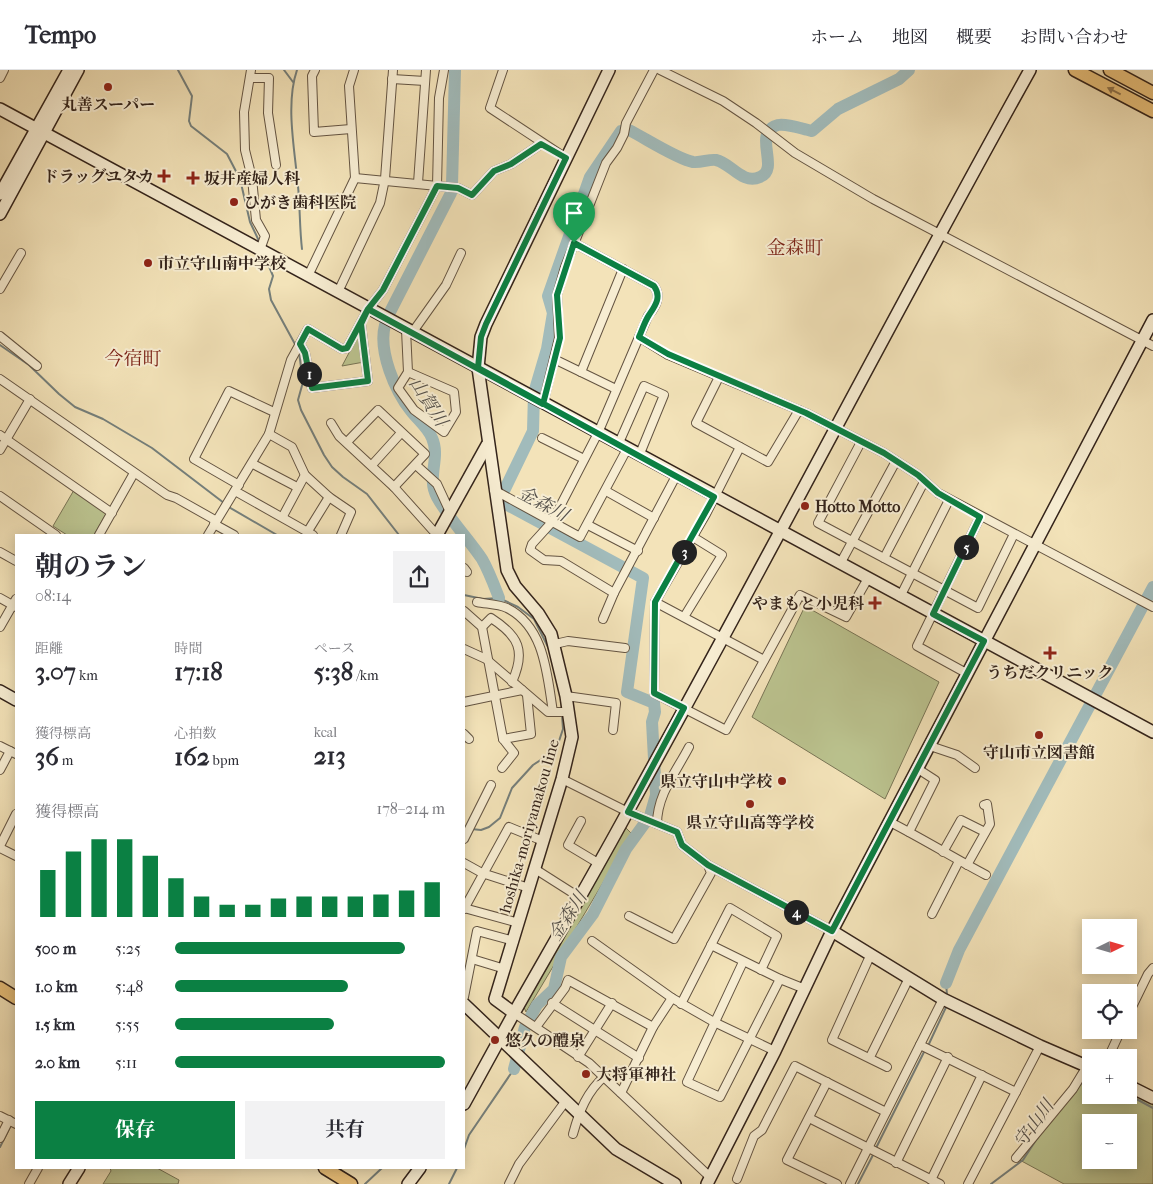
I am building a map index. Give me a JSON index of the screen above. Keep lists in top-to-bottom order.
{
  "streets": {
    "street": ["hoshika-moriyamakou line"]
  },
  "districts": ["金森町", "今宿町"],
  "water": ["山賀川", "金森川", "守山川"],
  "places": {
    "other": [
      "丸善スーパー",
      "ひがき歯科医院",
      "市立守山南中学校",
      "Hotto Motto",
      "守山市立図書館",
      "県立守山中学校",
      "県立守山高等学校",
      "悠久の醴泉",
      "大将軍神社"
    ],
    "health": [
      "ドラッグユタカ",
      "坂井産婦人科",
      "やまもと小児科",
      "うちだクリニック"
    ]
  },
  "north": "right",
  "page": {
    "header": "Tempo",
    "nav": [
      "ホーム",
      "地図",
      "概要",
      "お問い合わせ"
    ],
    "pins": [
      "1",
      "5",
      "3",
      "4"
    ],
    "heading": ["朝のラン", "08:14"],
    "stats": [
      ["距離", "3.07 km"],
      ["時間", "17:18"],
      ["ペース", "5:38 /km"],
      ["獲得標高", "36 m"],
      ["心拍数", "162 bpm"],
      ["kcal", "213"]
    ],
    "chart": ["獲得標高", "178–214 m"],
    "map_buttons": ["+", "−"],
    "list": [
      {
        "name": "500 m",
        "note": "5:25"
      },
      {
        "name": "1.0 km",
        "note": "5:48"
      },
      {
        "name": "1.5 km",
        "note": "5:55"
      },
      {
        "name": "2.0 km",
        "note": "5:11"
      }
    ],
    "buttons": ["保存", "共有"]
  }
}
